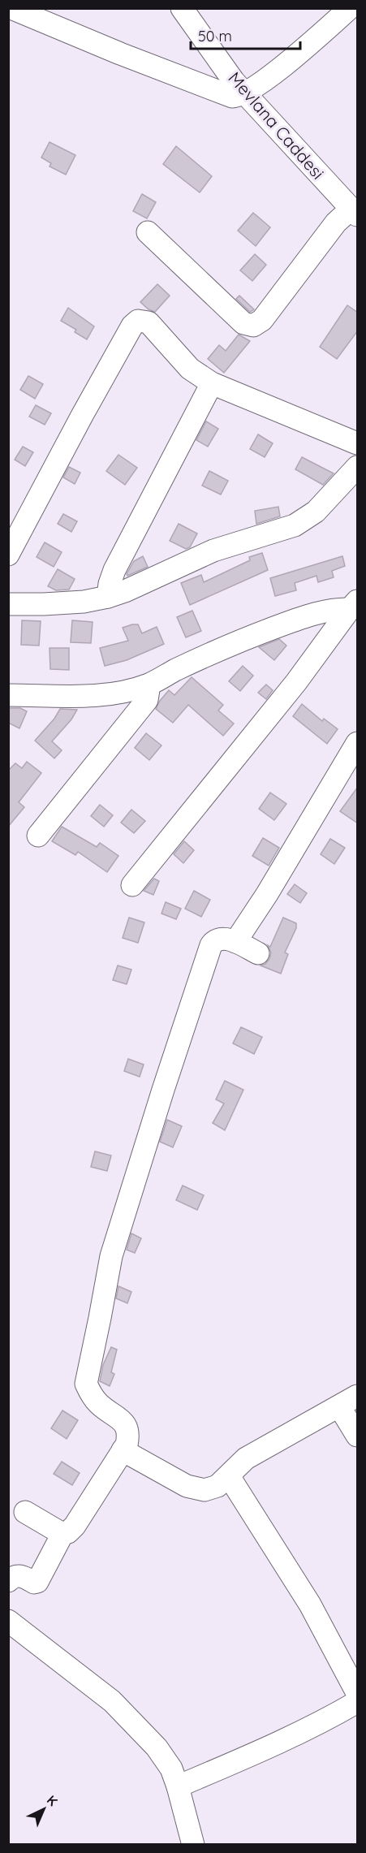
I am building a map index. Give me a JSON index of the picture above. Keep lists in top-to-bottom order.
{
  "streets": {
    "street": ["Mevlana Caddesi"]
  },
  "scale_bar": "50 m",
  "north": "top right"
}
